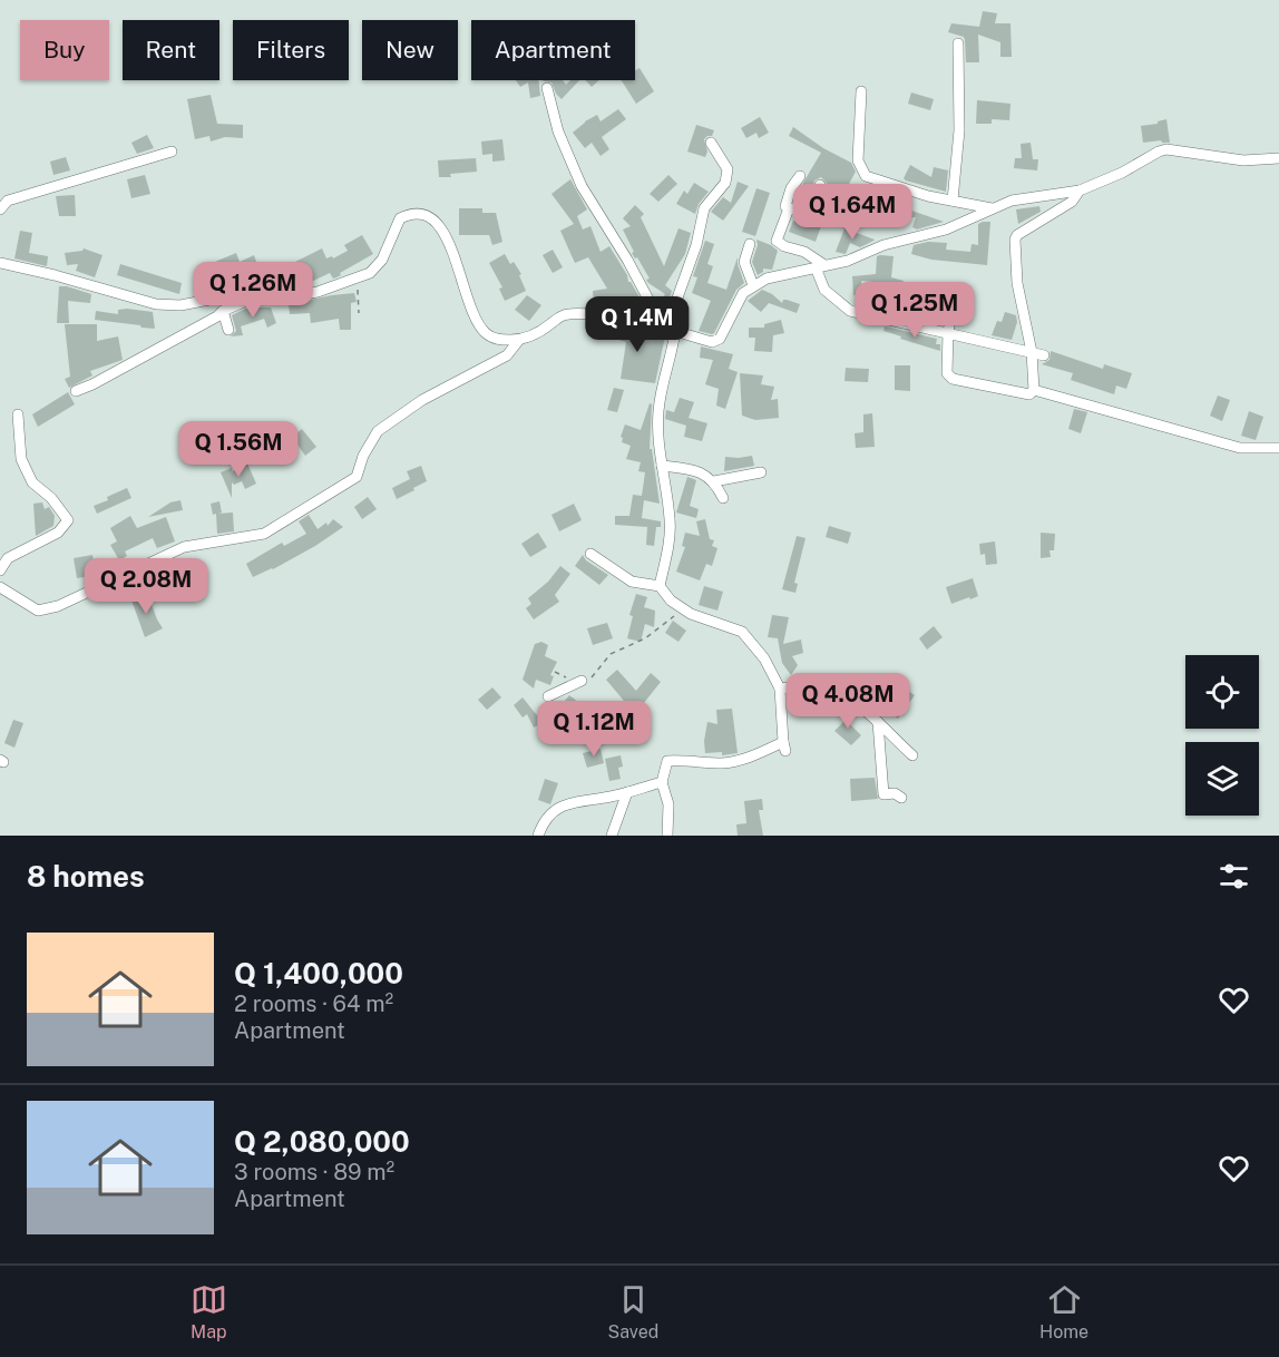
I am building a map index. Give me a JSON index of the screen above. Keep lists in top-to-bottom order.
{
  "page": {
    "chip": [
      "Buy",
      "Rent",
      "Filters",
      "New",
      "Apartment"
    ],
    "price": [
      "Q 1.64M",
      "Q 1.26M",
      "Q 1.25M",
      "Q 1.4M",
      "Q 1.56M",
      "Q 2.08M",
      "Q 4.08M",
      "Q 1.12M"
    ],
    "heading": "8 homes",
    "list": [
      {
        "name": "Q 1,400,000",
        "note": "2 rooms · 64 m² · Apartment"
      },
      {
        "name": "Q 2,080,000",
        "note": "3 rooms · 89 m² · Apartment"
      }
    ],
    "tabs": ["Map", "Saved", "Home"]
  }
}
